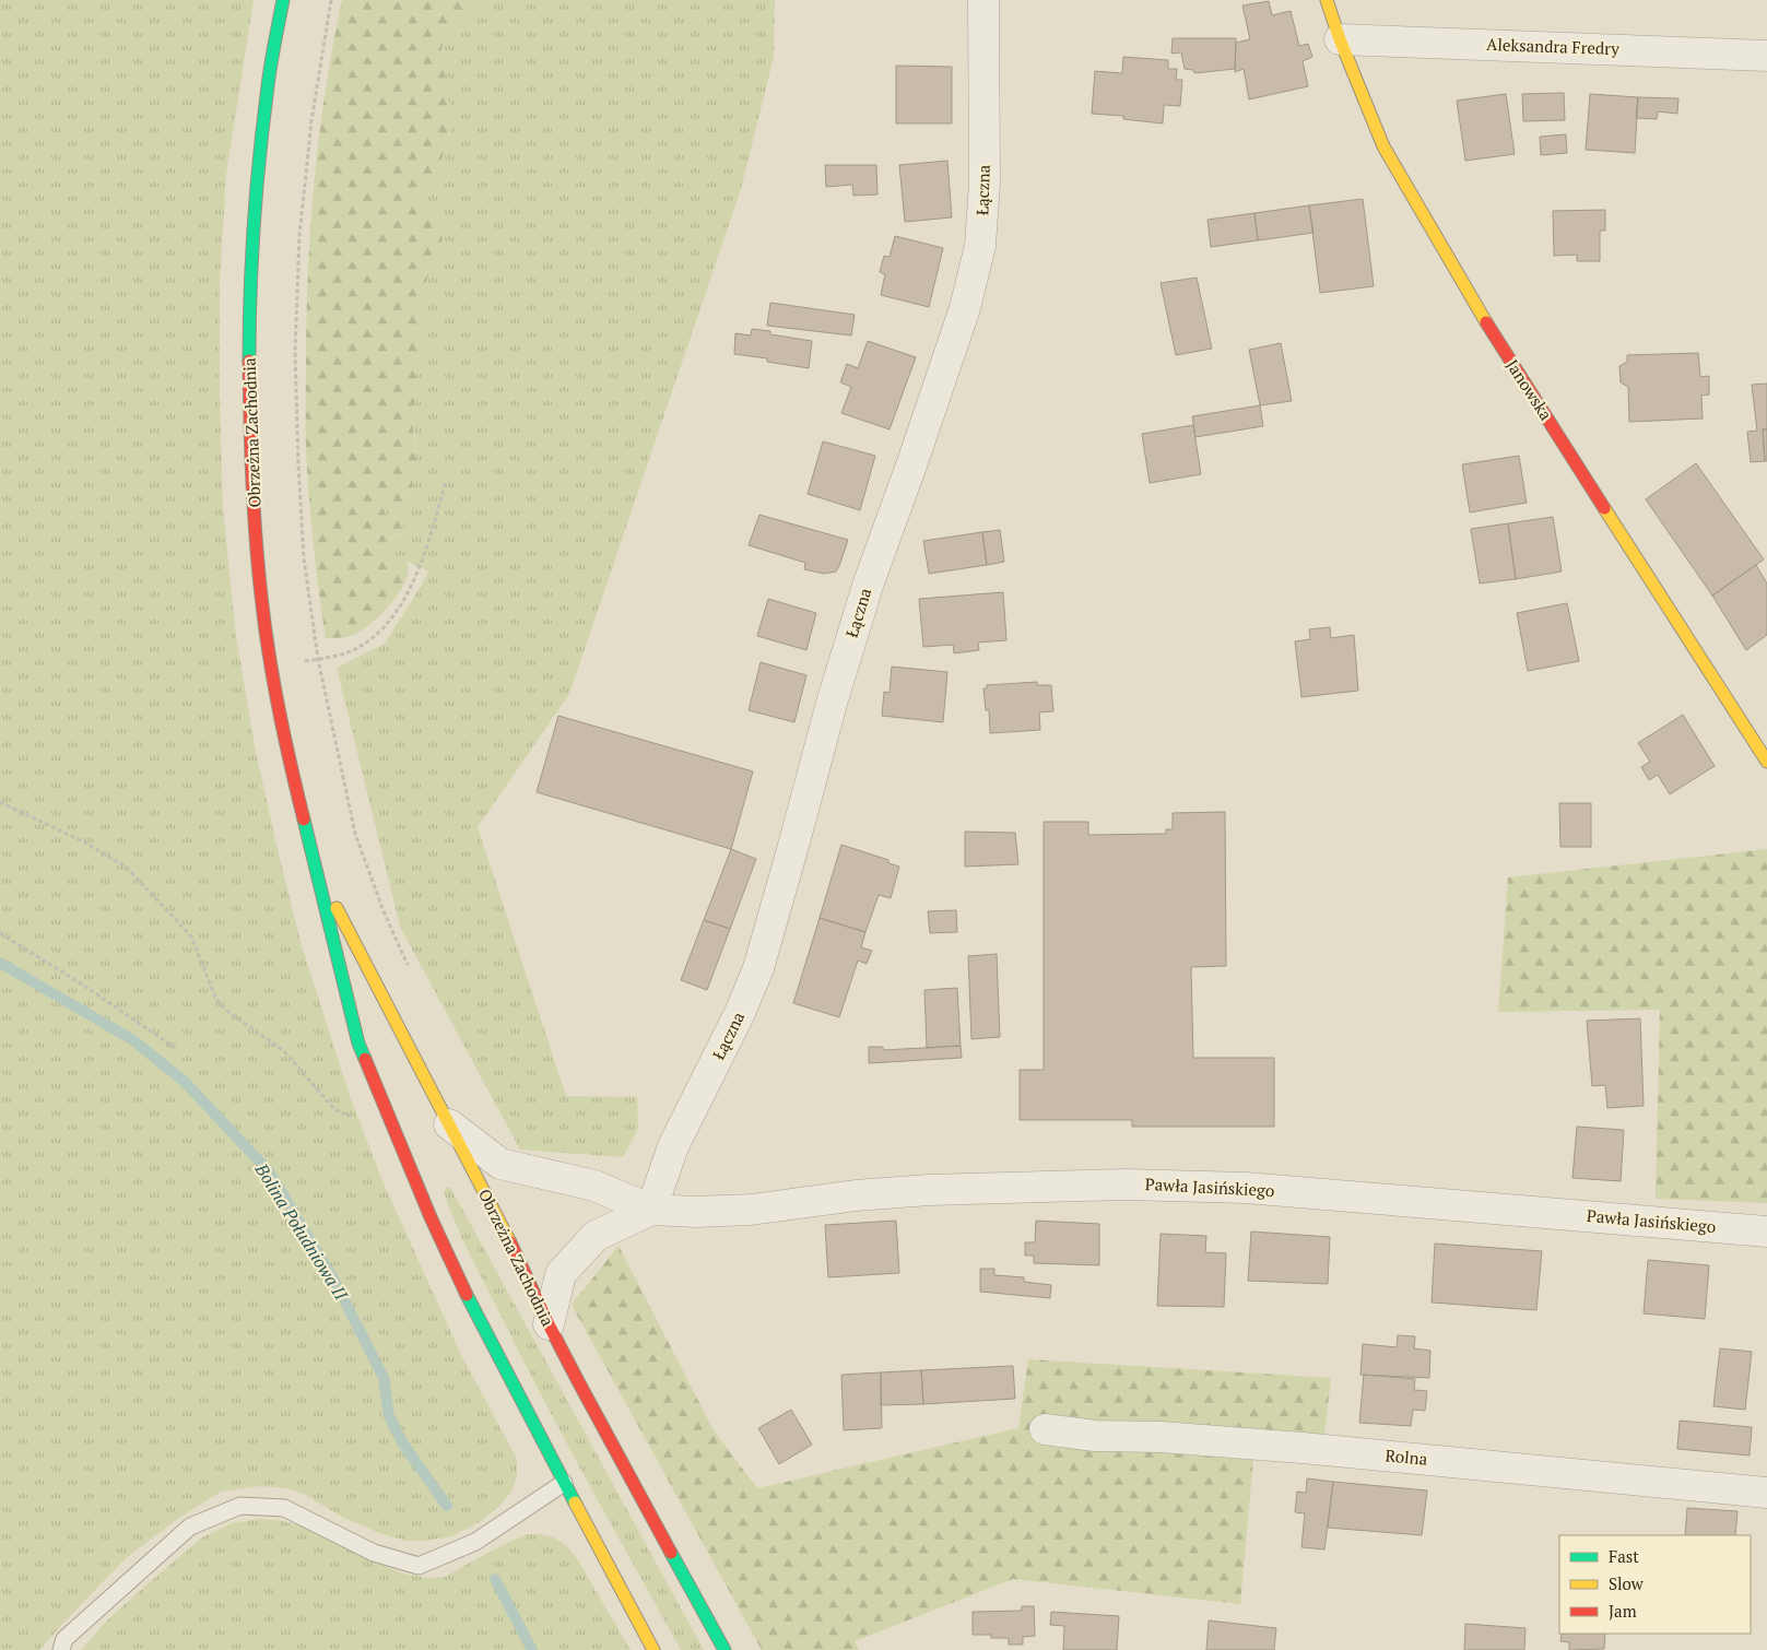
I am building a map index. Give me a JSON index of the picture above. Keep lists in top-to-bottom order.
{
  "streets": {
    "street": [
      "Aleksandra Fredry",
      "Łączna",
      "Janowska",
      "Obrzeżna Zachodnia",
      "Pawła Jasińskiego",
      "Rolna"
    ]
  },
  "crossings": [
    ["Aleksandra Fredry", "Janowska"],
    ["Łączna", "Pawła Jasińskiego"],
    ["Obrzeżna Zachodnia", "Pawła Jasińskiego"]
  ],
  "water": ["Bolina Południowa II"],
  "legend": ["Fast", "Slow", "Jam"]
}
